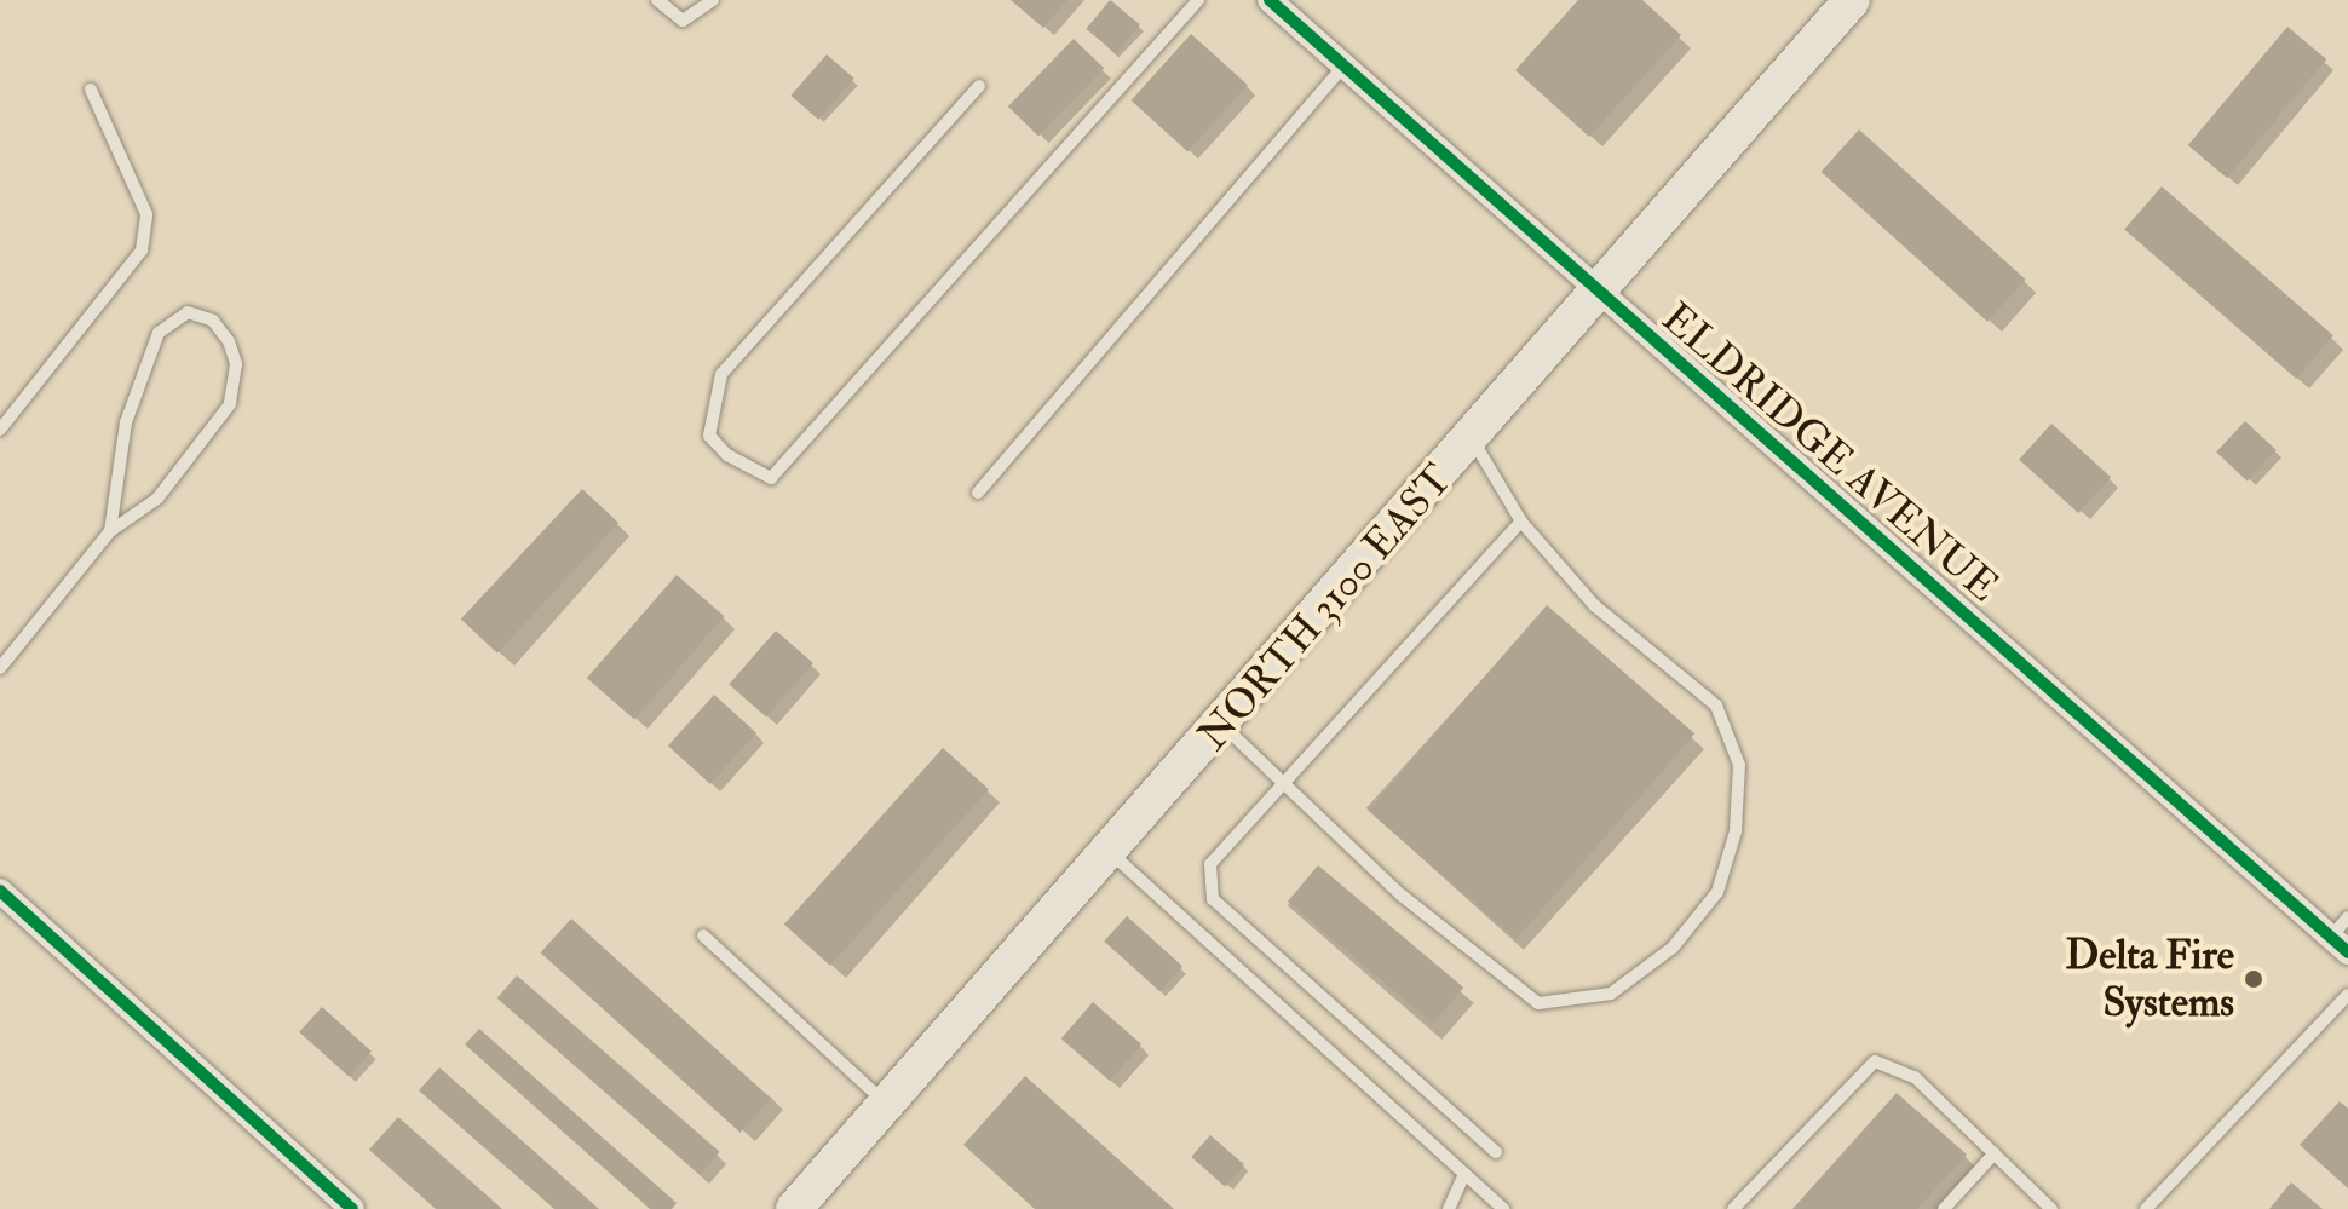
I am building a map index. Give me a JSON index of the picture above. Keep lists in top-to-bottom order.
{
  "streets": {
    "main road": ["NORTH 3100 EAST"],
    "street": ["ELDRIDGE AVENUE"]
  },
  "crossings": [
    ["ELDRIDGE AVENUE", "NORTH 3100 EAST"]
  ],
  "places": ["Delta Fire Systems"]
}
